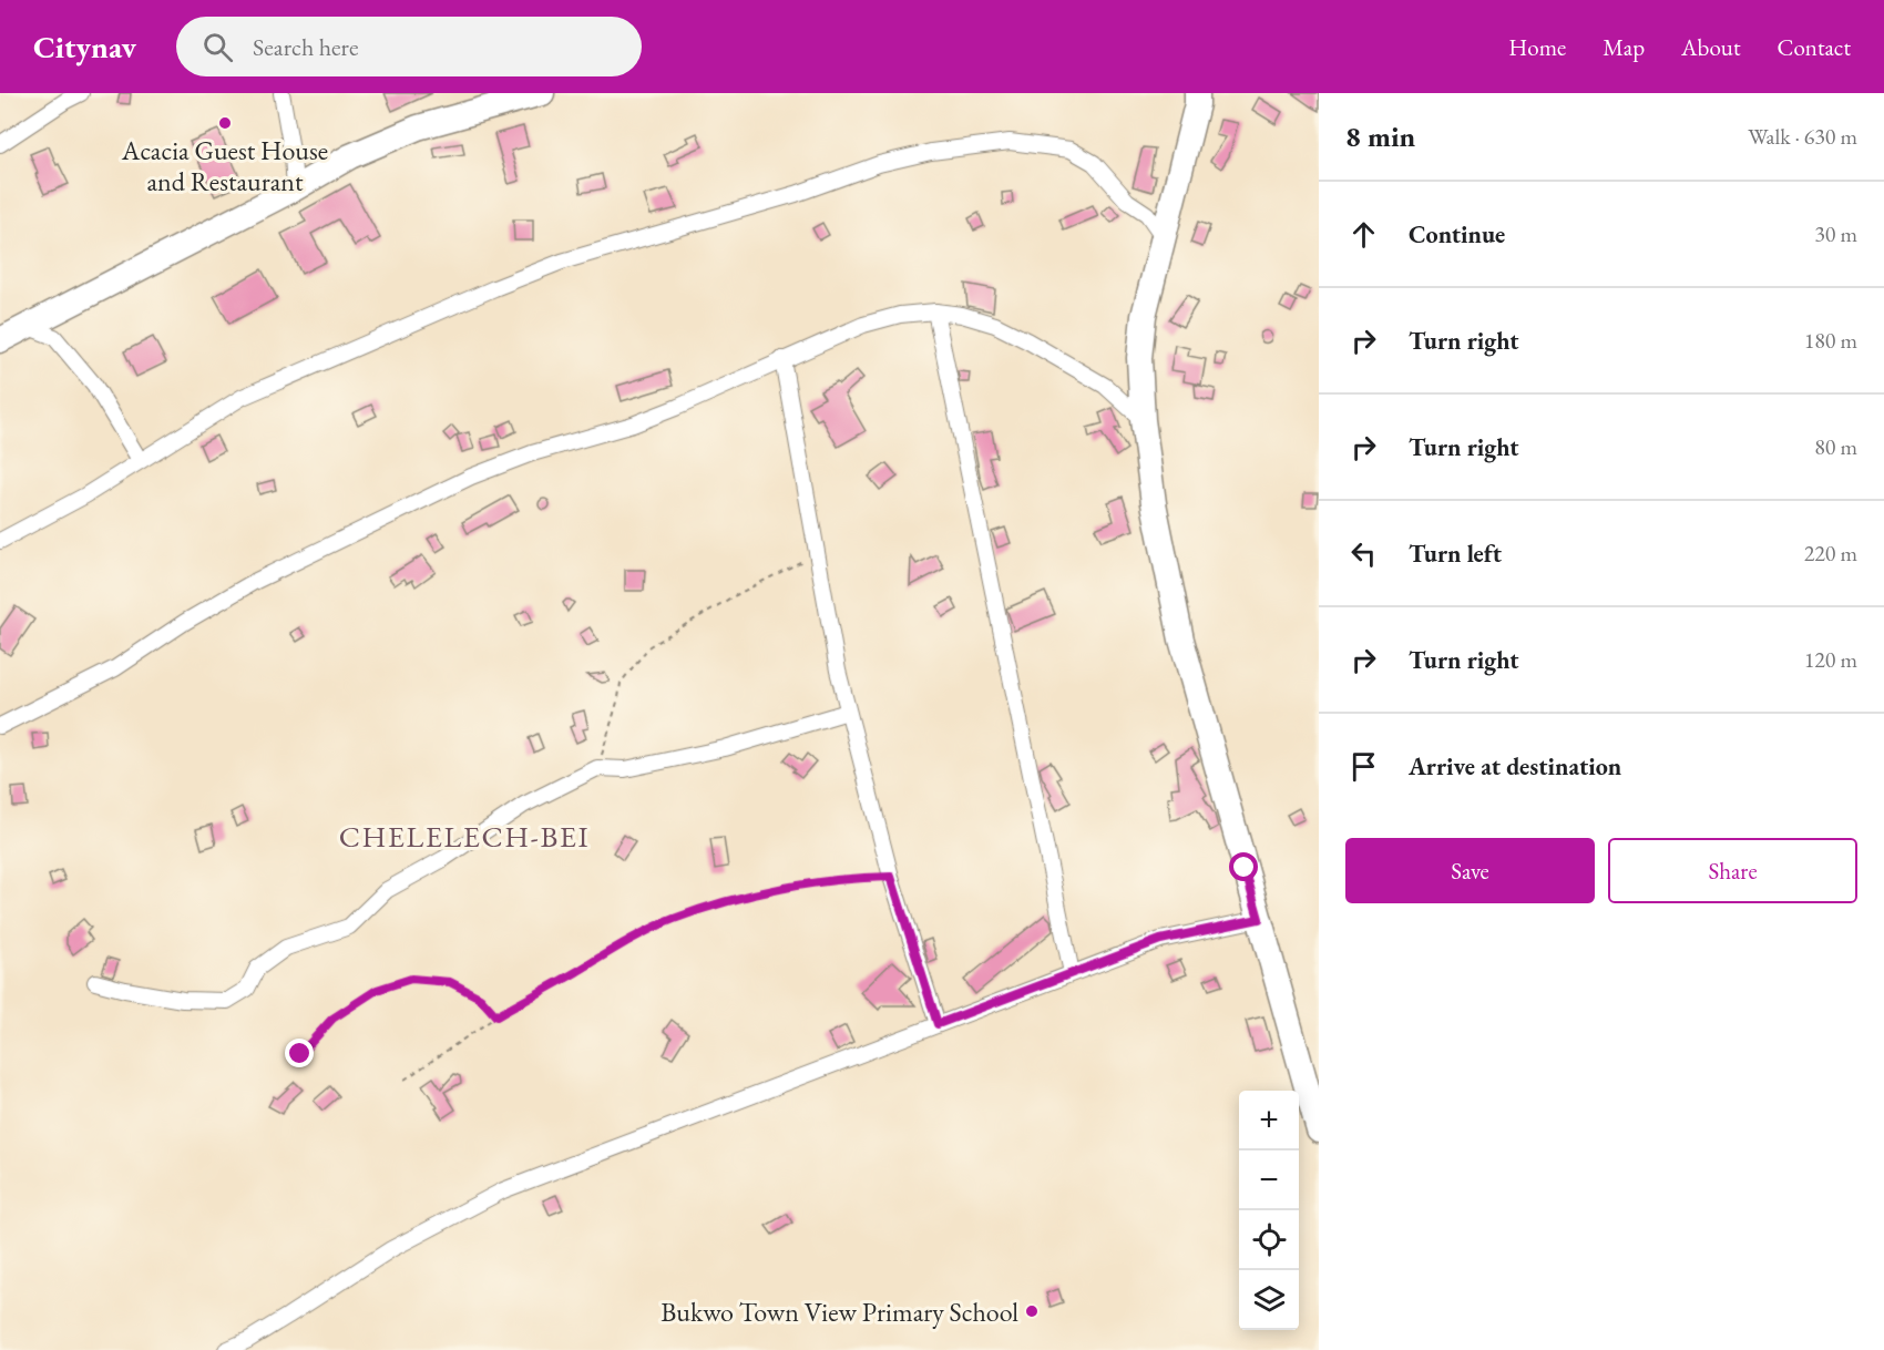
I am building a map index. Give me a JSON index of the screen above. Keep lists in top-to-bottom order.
{
  "districts": ["CHELELECH-BEI"],
  "places": ["Acacia Guest House and Restaurant", "Bukwo Town View Primary School"],
  "page": {
    "header": "Citynav",
    "search": "Search here",
    "nav": [
      "Home",
      "Map",
      "About",
      "Contact"
    ],
    "heading": ["8 min", "Walk · 630 m"],
    "list": [
      ["Continue", "30 m"],
      ["Turn right", "180 m"],
      ["Turn right", "80 m"],
      ["Turn left", "220 m"],
      ["Turn right", "120 m"],
      "Arrive at destination"
    ],
    "buttons": ["Save", "Share"],
    "map_buttons": ["+", "−"]
  }
}
